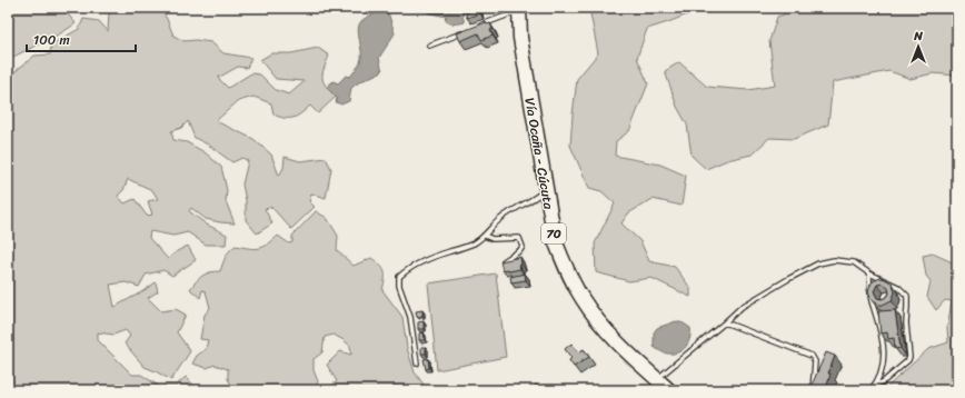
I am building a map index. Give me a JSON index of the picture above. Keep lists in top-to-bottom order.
{
  "streets": {
    "main road": ["Vía Ocaña - Cúcuta", "70"]
  },
  "scale_bar": "100 m",
  "north": "top"
}
